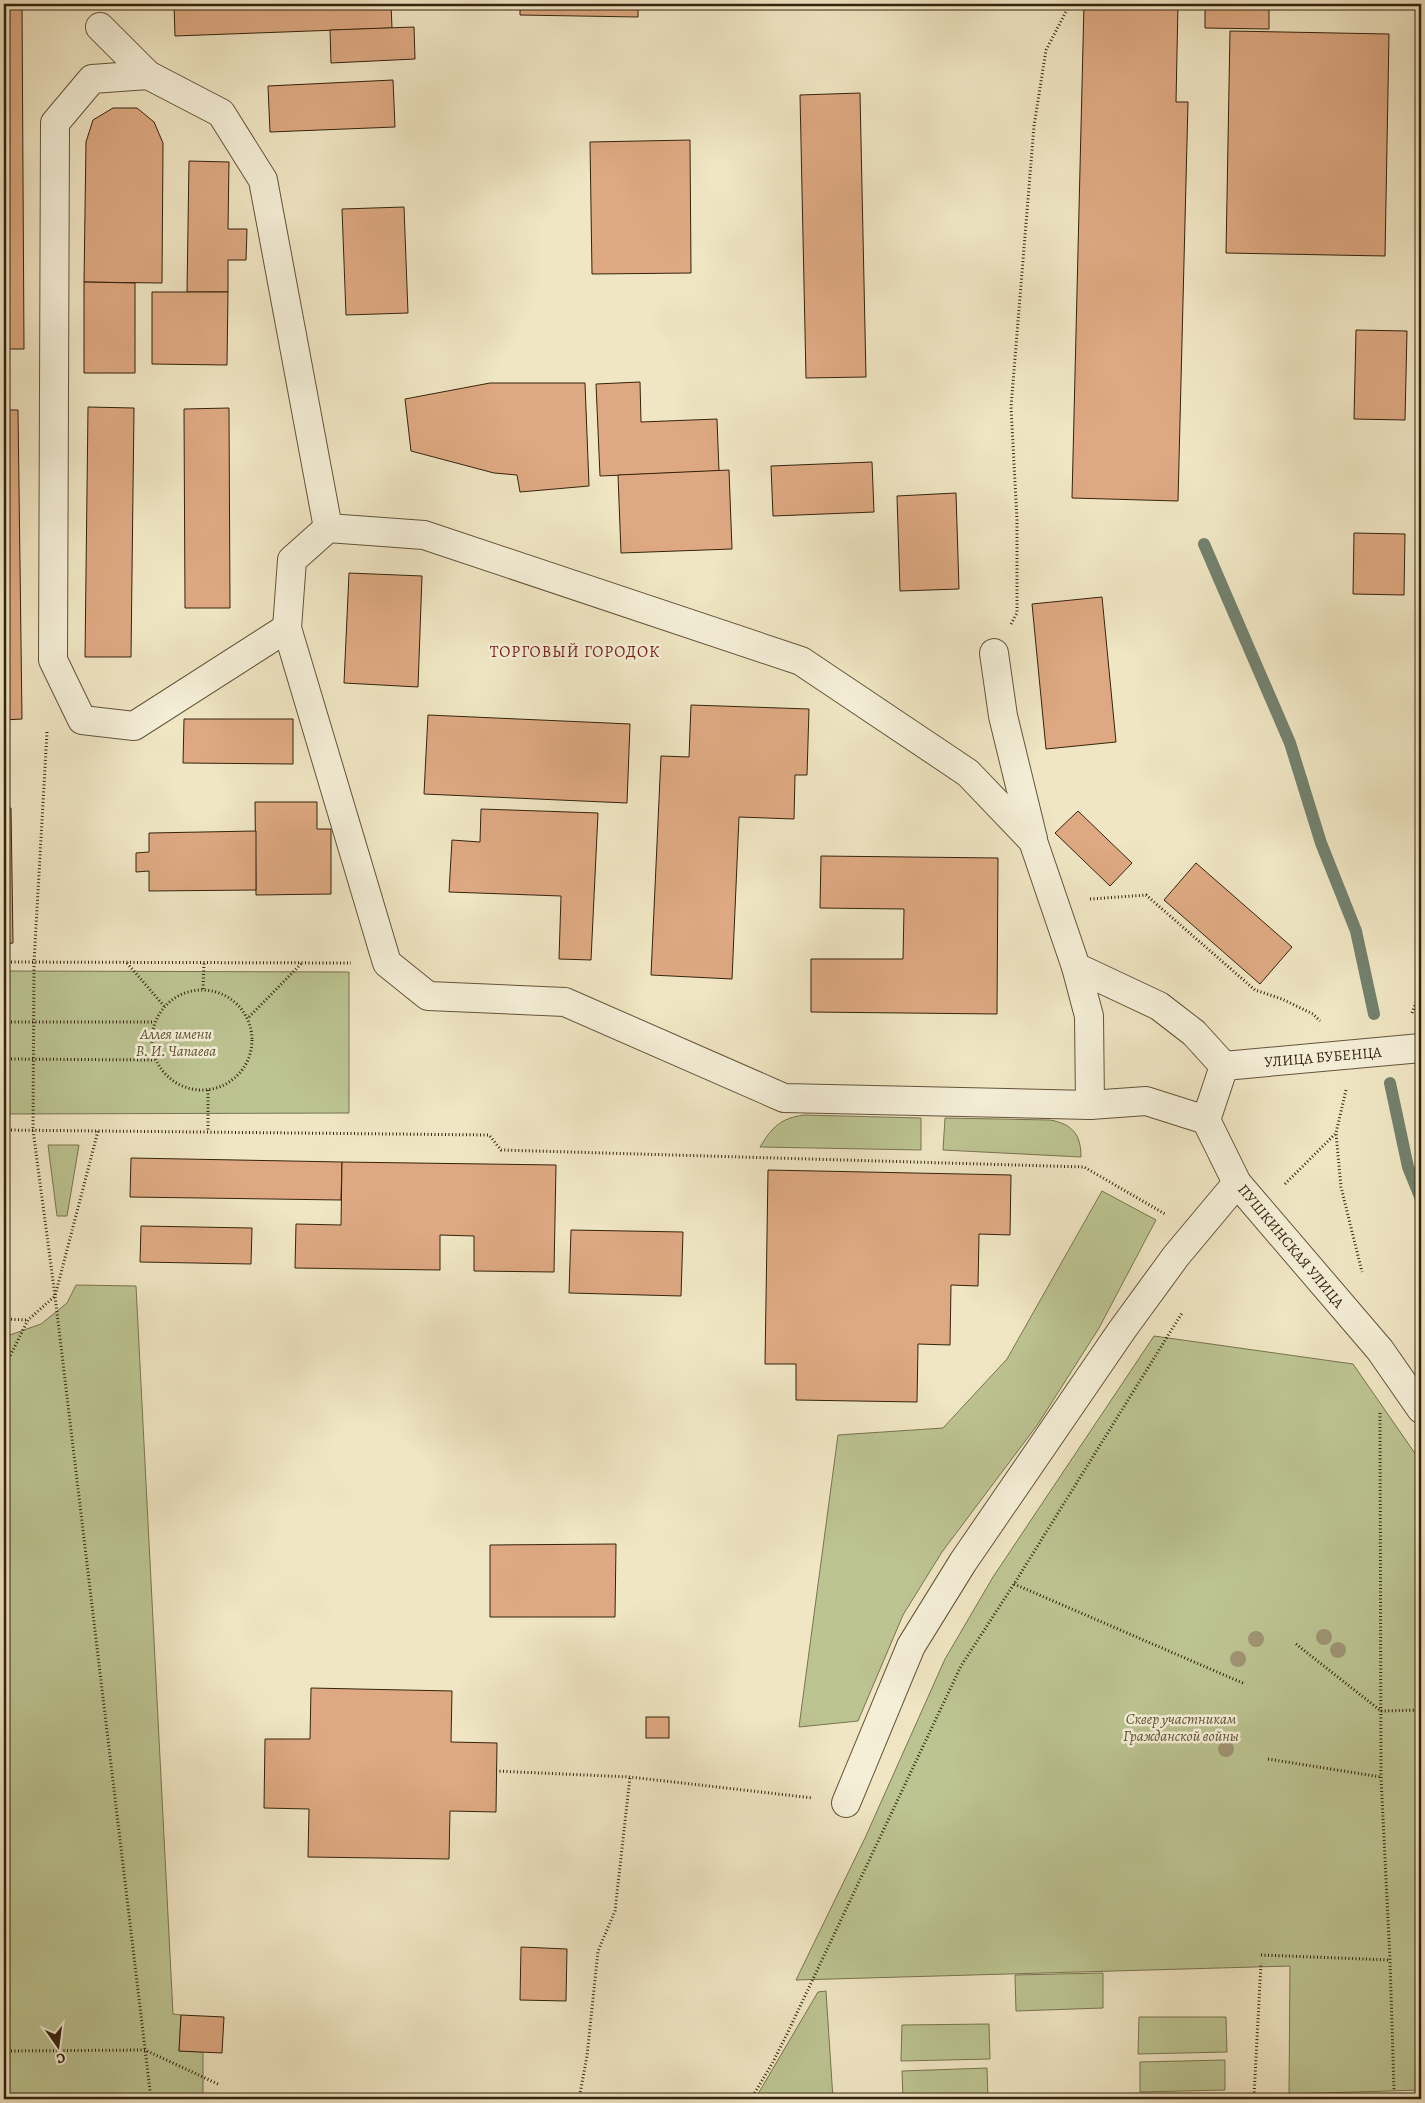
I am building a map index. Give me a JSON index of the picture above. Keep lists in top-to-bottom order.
{
  "streets": {
    "street": ["УЛИЦА БУБЕНЦА", "ПУШКИНСКАЯ УЛИЦА"]
  },
  "districts": ["ТОРГОВЫЙ ГОРОДОК"],
  "parks": ["Аллея имени В. И. Чапаева", "Сквер участникам Гражданской войны"],
  "north": "bottom"
}
